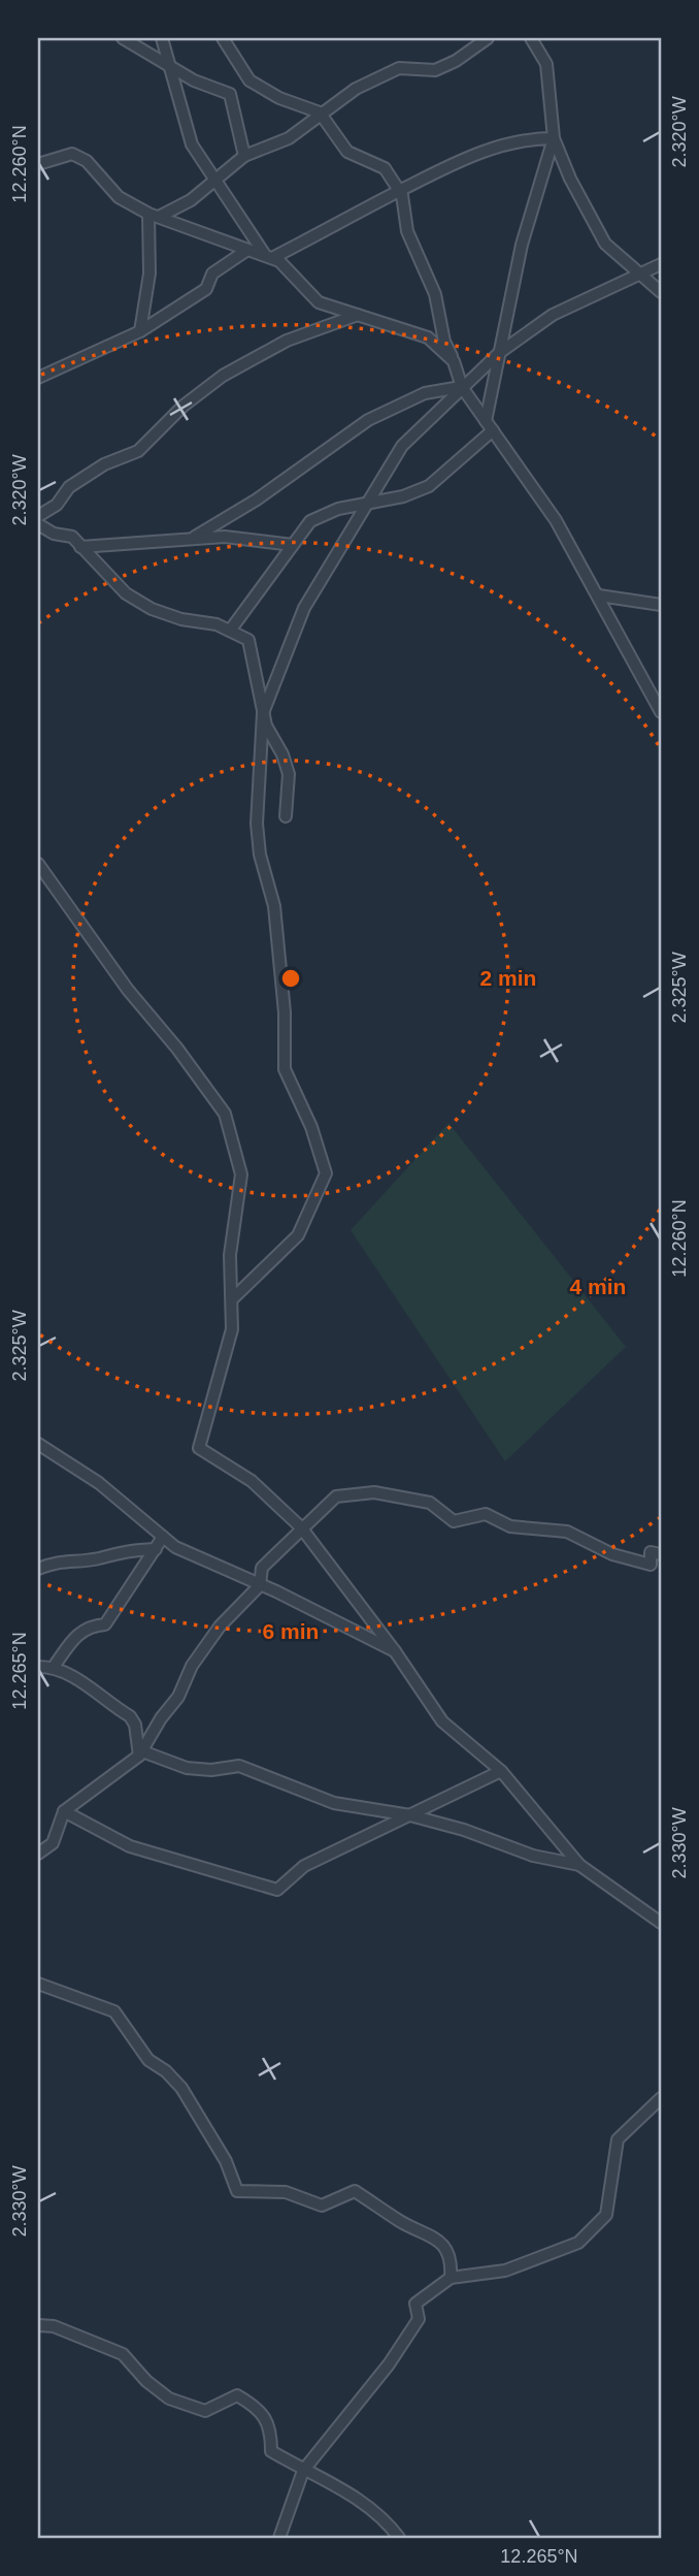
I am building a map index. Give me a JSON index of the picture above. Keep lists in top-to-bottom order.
{
  "coordinates": [
    "2.320°W",
    "12.260°N",
    "2.325°W",
    "12.265°N",
    "2.330°W"
  ],
  "rings": ["2 min", "4 min", "6 min"]
}
